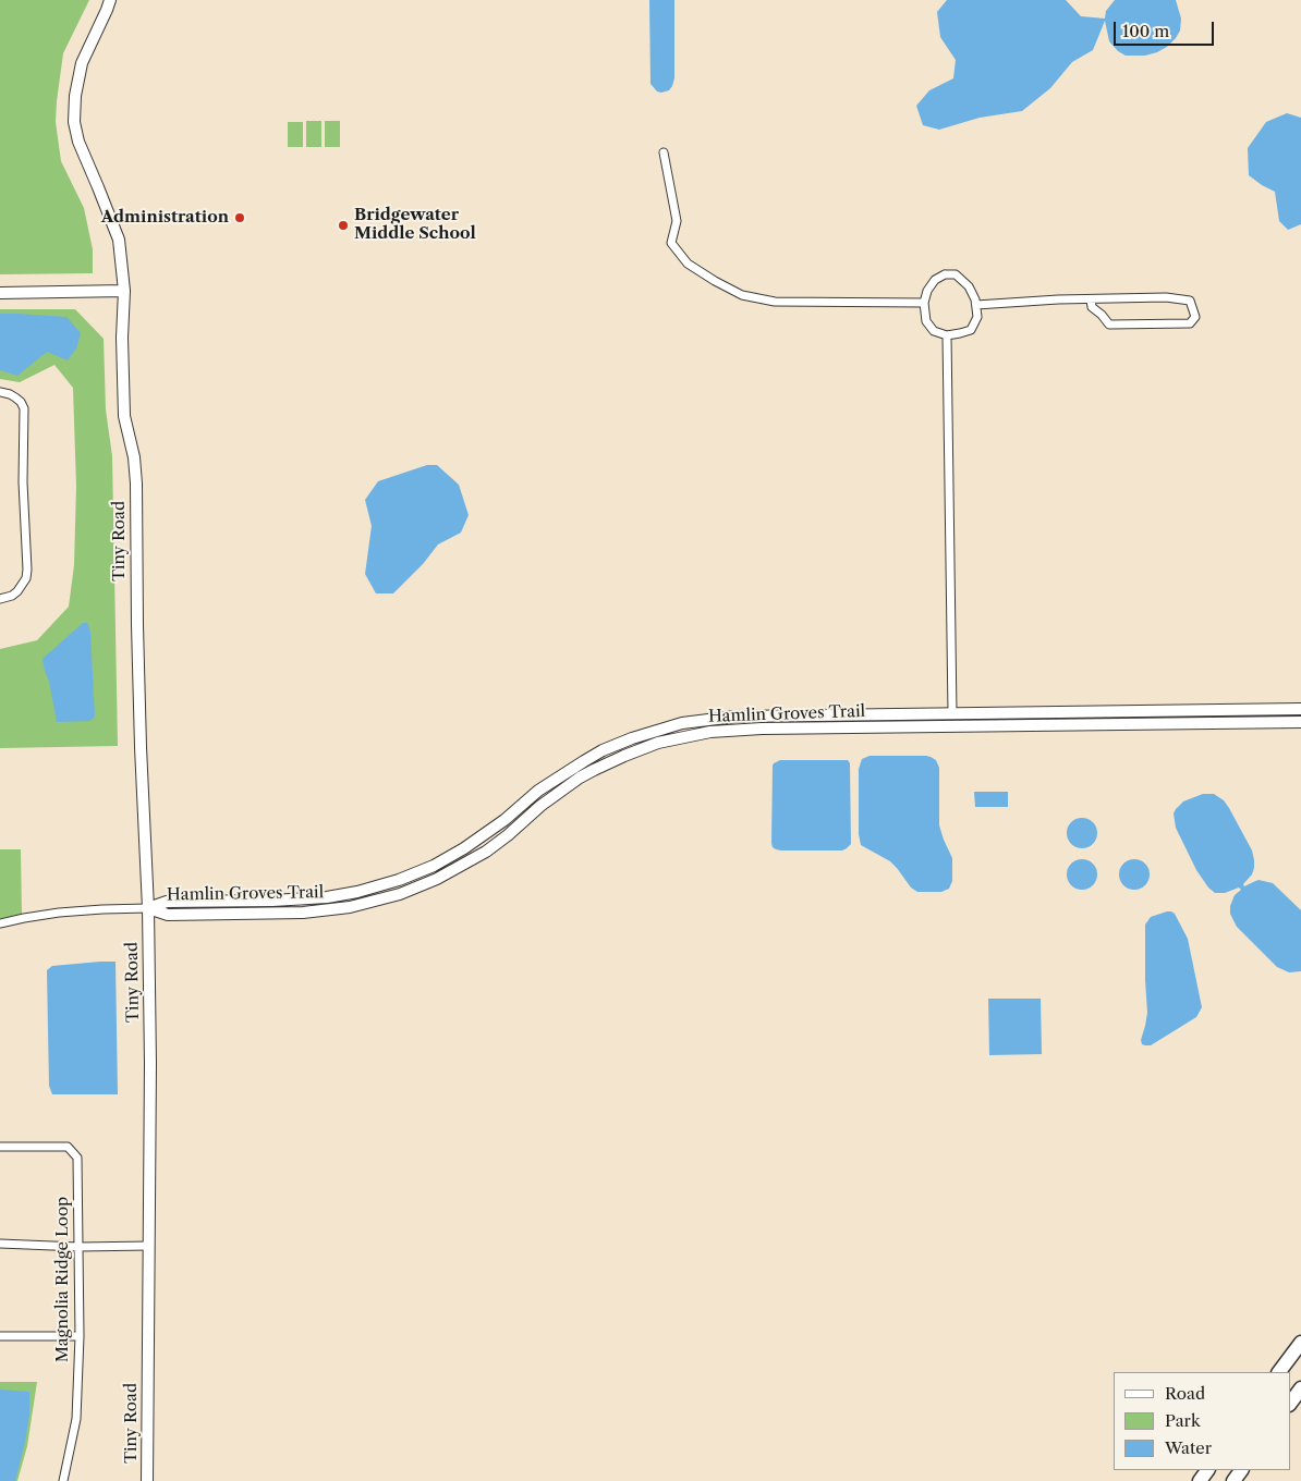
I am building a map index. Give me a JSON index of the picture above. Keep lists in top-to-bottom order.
{
  "streets": {
    "street": ["Tiny Road", "Hamlin Groves Trail", "Magnolia Ridge Loop"]
  },
  "crossings": [
    ["Tiny Road", "Hamlin Groves Trail"]
  ],
  "places": ["Administration", "Bridgewater Middle School"],
  "legend": ["Road", "Park", "Water"],
  "scale_bar": "100 m"
}
